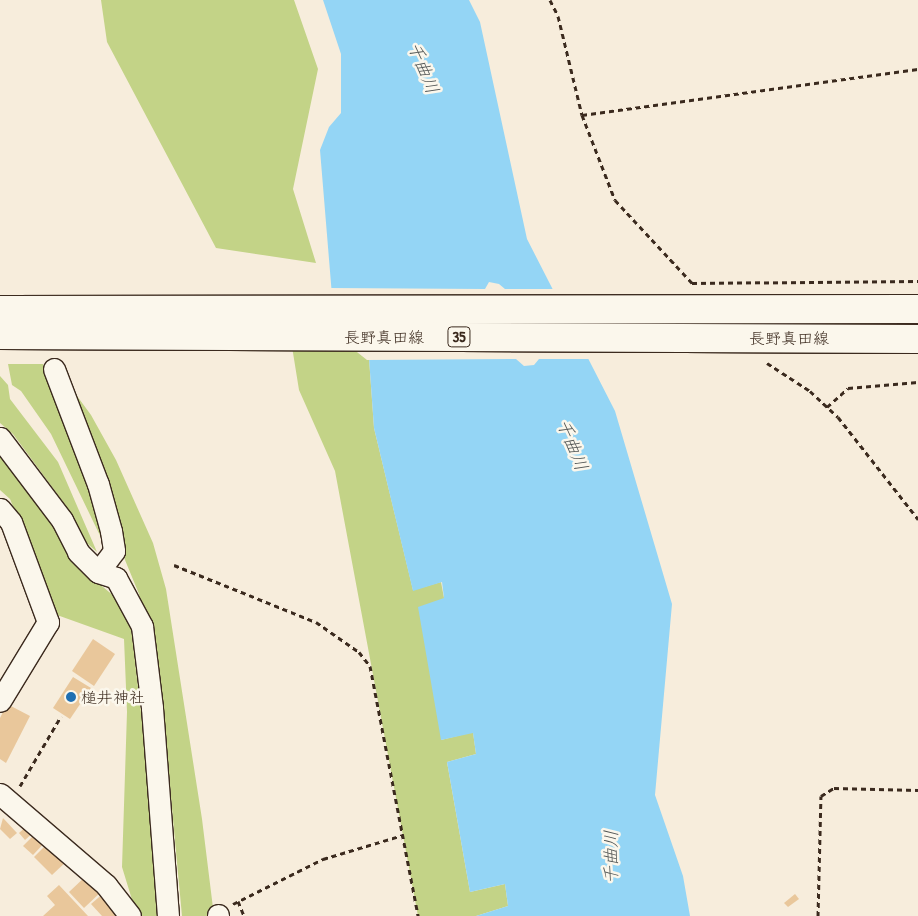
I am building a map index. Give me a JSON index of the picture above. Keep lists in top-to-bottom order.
{
  "streets": {
    "main road": ["長野真田線", "35"]
  },
  "water": ["千曲川"],
  "places": ["槌井神社"]
}
